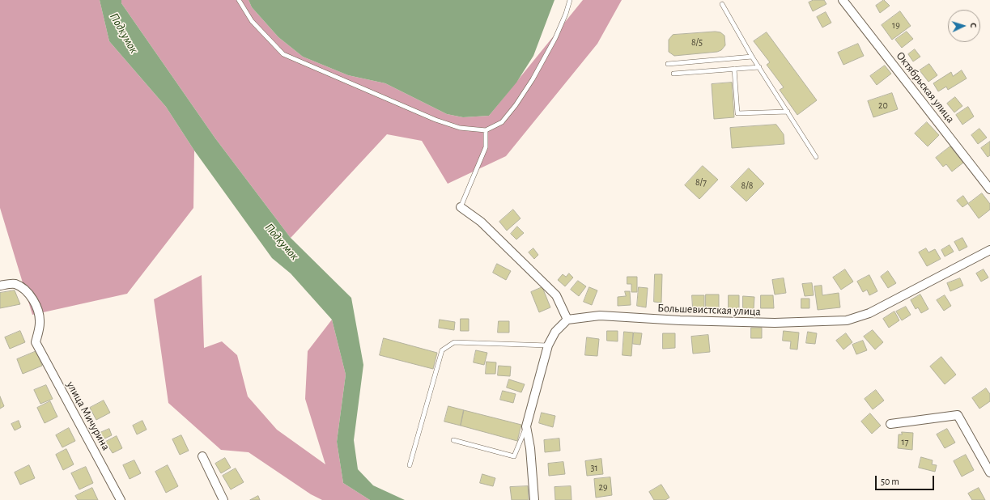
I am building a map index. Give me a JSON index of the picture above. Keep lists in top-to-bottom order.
{
  "streets": {
    "street": ["Октябрьская улица", "Большевистская улица", "улица Мичурина"]
  },
  "water": ["Подкумок"],
  "house_numbers": [
    "19",
    "8/5",
    "20",
    "8/7",
    "8/8",
    "17",
    "31",
    "29"
  ],
  "scale_bar": "50 m",
  "north": "right"
}
